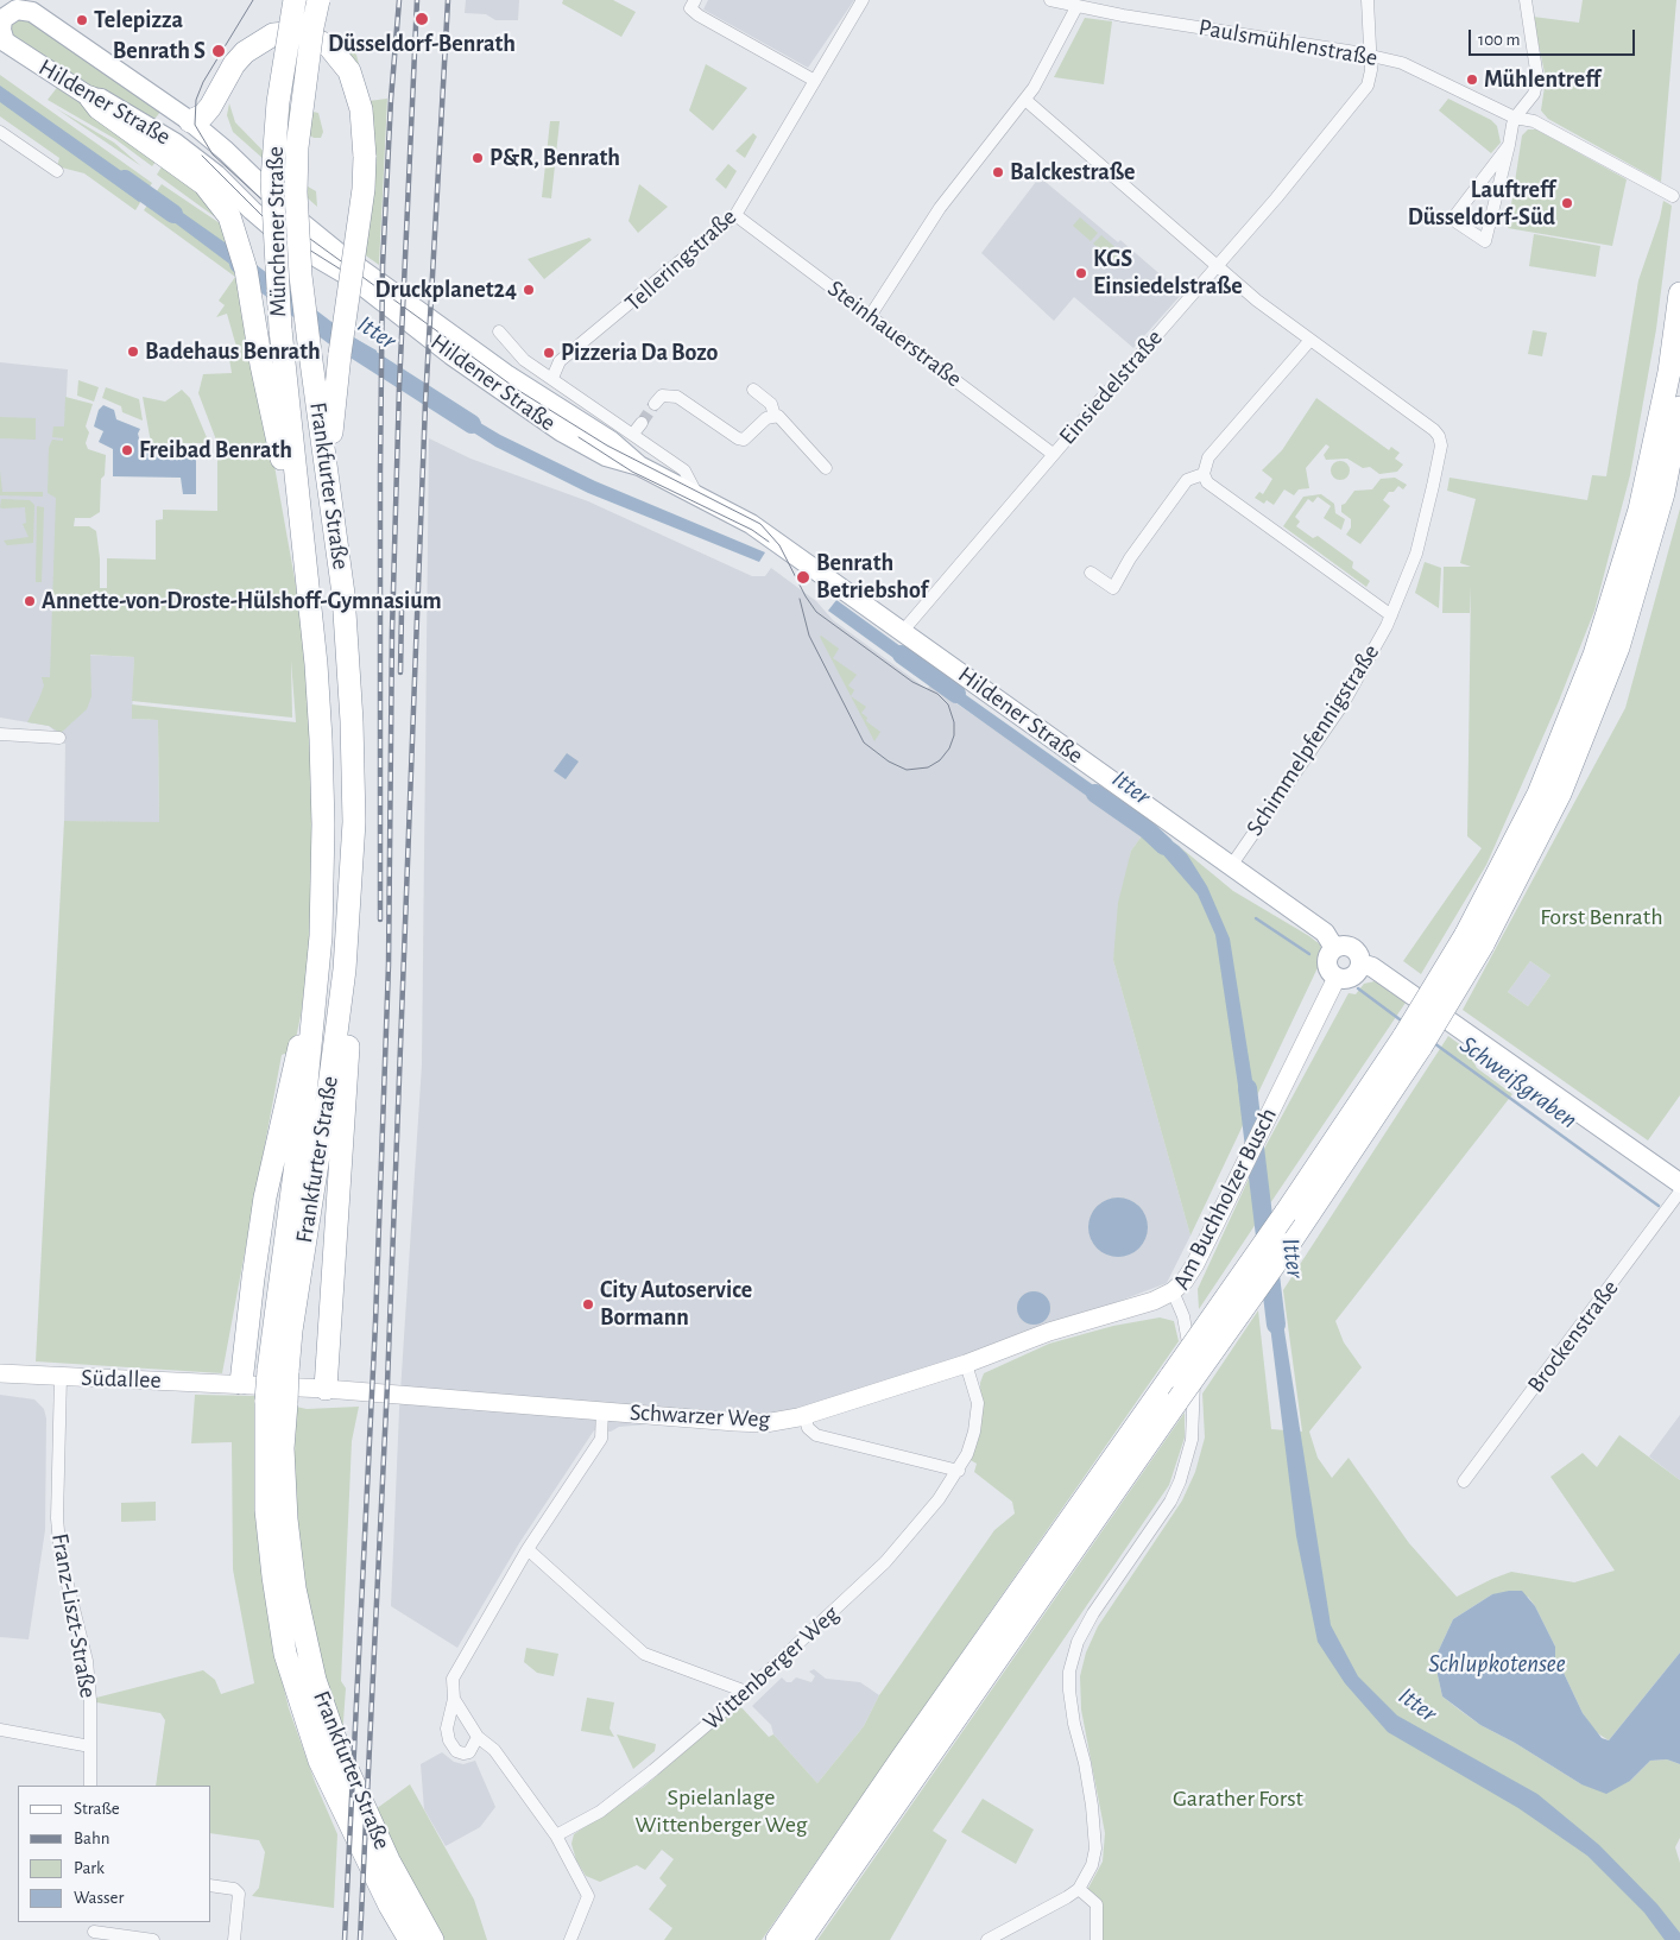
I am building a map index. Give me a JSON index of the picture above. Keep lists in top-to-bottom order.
{
  "streets": {
    "highway": ["Münchener Straße", "Frankfurter Straße"],
    "main road": [
      "Hildener Straße",
      "Am Buchholzer Busch",
      "Südallee",
      "Schwarzer Weg"
    ],
    "street": [
      "Paulsmühlenstraße",
      "Telleringstraße",
      "Steinhauerstraße",
      "Einsiedelstraße",
      "Schimmelpfennigstraße",
      "Brockenstraße",
      "Franz-Liszt-Straße",
      "Wittenberger Weg"
    ]
  },
  "crossings": [
    ["Paulsmühlenstraße", "Einsiedelstraße"],
    ["Hildener Straße", "Telleringstraße"],
    ["Hildener Straße", "Einsiedelstraße"],
    ["Hildener Straße", "Schimmelpfennigstraße"],
    ["Hildener Straße", "Am Buchholzer Busch"],
    ["Münchener Straße", "Frankfurter Straße"],
    ["Telleringstraße", "Steinhauerstraße"],
    ["Steinhauerstraße", "Einsiedelstraße"],
    ["Einsiedelstraße", "Schimmelpfennigstraße"],
    ["Am Buchholzer Busch", "Schwarzer Weg"],
    ["Südallee", "Schwarzer Weg"],
    ["Südallee", "Franz-Liszt-Straße"],
    ["Schwarzer Weg", "Wittenberger Weg"]
  ],
  "water": ["Itter", "Schweißgraben", "Schlupkotensee"],
  "parks": ["Forst Benrath", "Spielanlage Wittenberger Weg", "Garather Forst"],
  "places": [
    "Düsseldorf-Benrath",
    "Telepizza",
    "Benrath S",
    "Mühlentreff",
    "P&R, Benrath",
    "Balckestraße",
    "Lauftreff Düsseldorf-Süd",
    "KGS Einsiedelstraße",
    "Druckplanet24",
    "Badehaus Benrath",
    "Pizzeria Da Bozo",
    "Freibad Benrath",
    "Benrath Betriebshof",
    "Annette-von-Droste-Hülshoff-Gymnasium",
    "City Autoservice Bormann"
  ],
  "legend": [
    "Straße",
    "Bahn",
    "Park",
    "Wasser"
  ],
  "scale_bar": "100 m"
}
